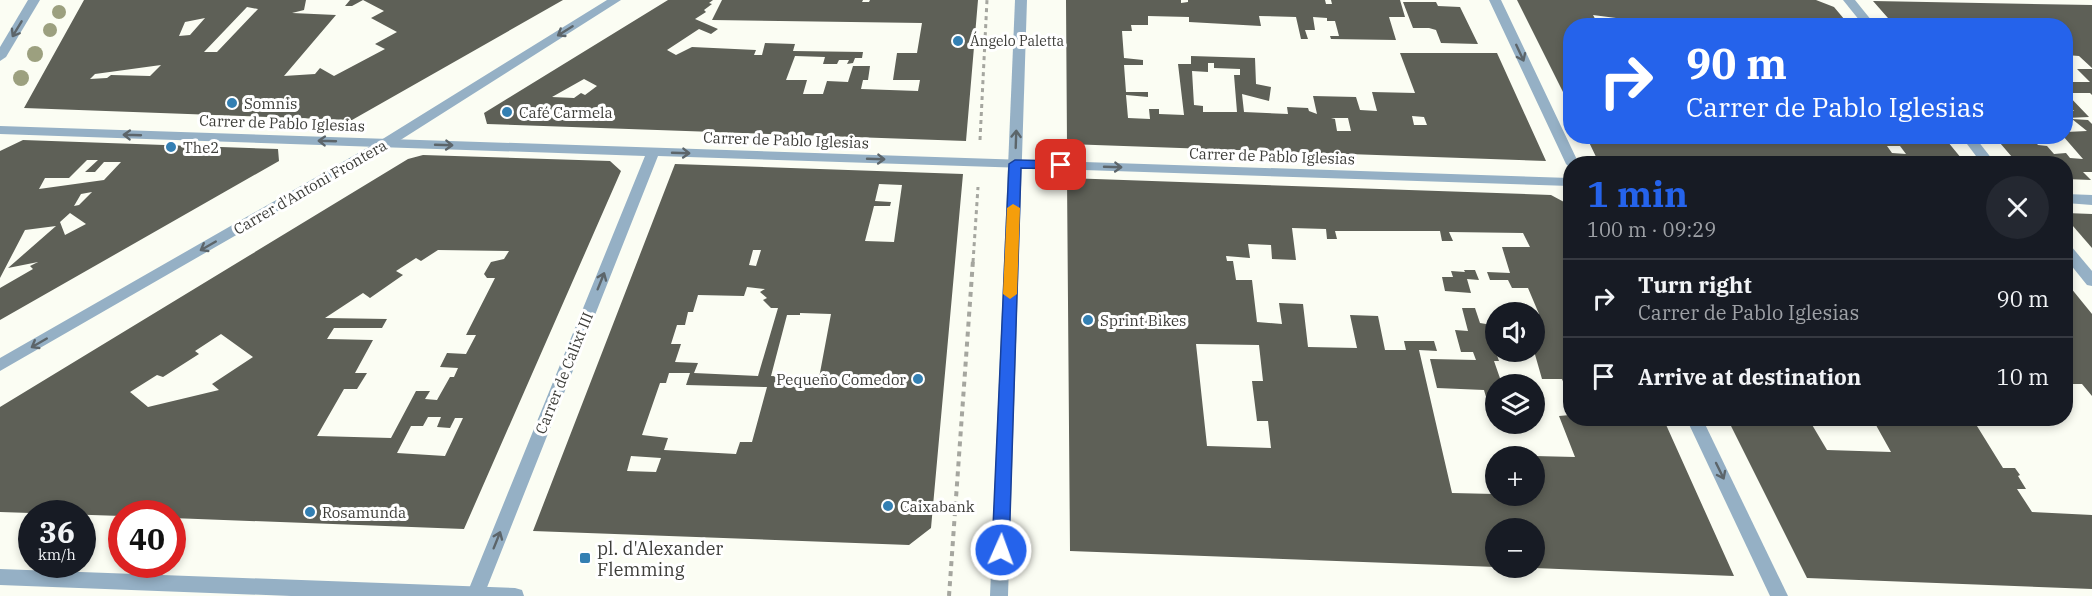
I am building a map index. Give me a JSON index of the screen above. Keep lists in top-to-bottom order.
{
  "streets": {
    "street": ["Carrer de Pablo Iglesias", "Carrer d'Antoni Frontera", "Carrer de Calixt III"]
  },
  "crossings": [
    ["Carrer de Pablo Iglesias", "Carrer d'Antoni Frontera"],
    ["Carrer de Pablo Iglesias", "Carrer de Calixt III"]
  ],
  "one_way": ["Carrer d'Antoni Frontera", "Carrer de Calixt III"],
  "places": {
    "other": [
      "Ángelo Paletta",
      "Somnis",
      "Café Carmela",
      "The2",
      "Sprint Bikes",
      "Pequeño Comedor",
      "Caixabank",
      "Rosamunda"
    ],
    "transit": ["pl. d'Alexander Flemming"]
  },
  "page": {
    "turn": ["90 m", "Carrer de Pablo Iglesias"],
    "heading": ["1 min", "100 m · 09:29"],
    "list": [
      {
        "name": "Turn right",
        "note": "Carrer de Pablo Iglesias",
        "value": "90 m"
      },
      {
        "name": "Arrive at destination",
        "value": "10 m"
      }
    ],
    "map_buttons": ["+", "−"],
    "speed": "36 km/h",
    "limit": "40"
  }
}
